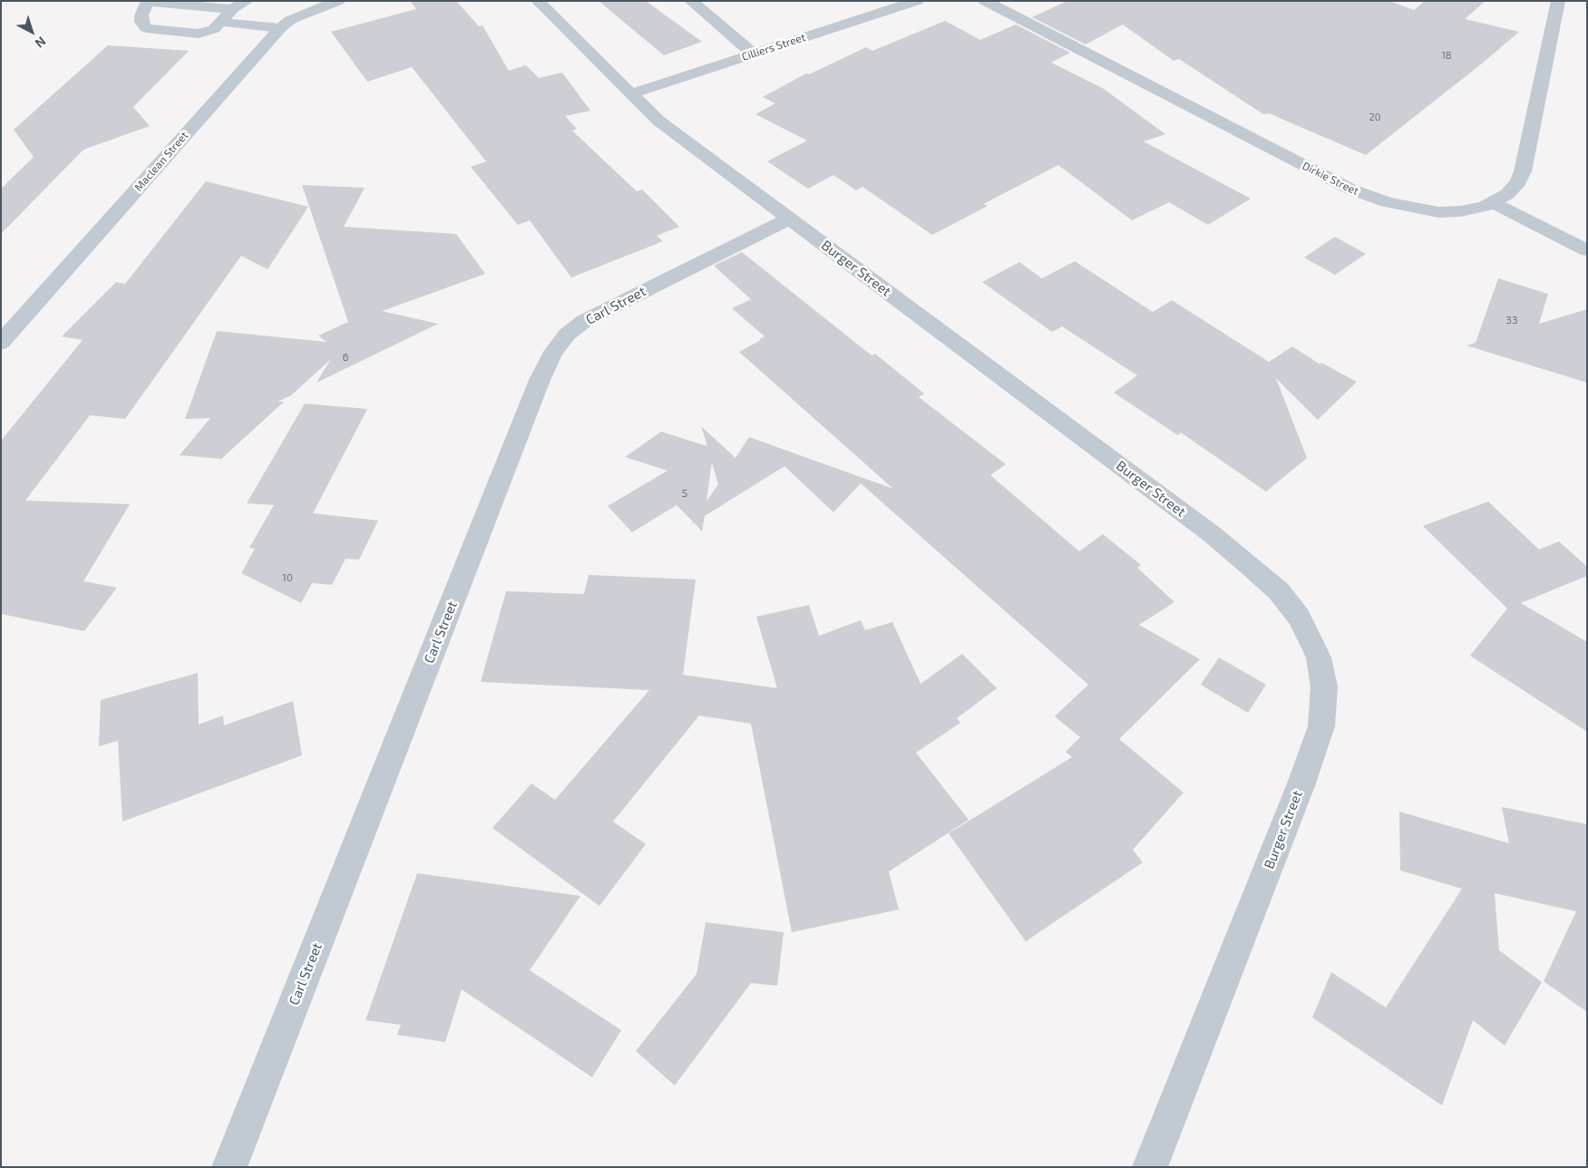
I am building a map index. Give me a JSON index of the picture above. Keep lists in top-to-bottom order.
{
  "streets": {
    "street": [
      "Cilliers Street",
      "Maclean Street",
      "Dirkie Street",
      "Burger Street",
      "Carl Street"
    ]
  },
  "crossings": [
    ["Cilliers Street", "Burger Street"],
    ["Burger Street", "Carl Street"]
  ],
  "house_numbers": [
    "18",
    "20",
    "33",
    "6",
    "5",
    "10"
  ],
  "north": "bottom right"
}
